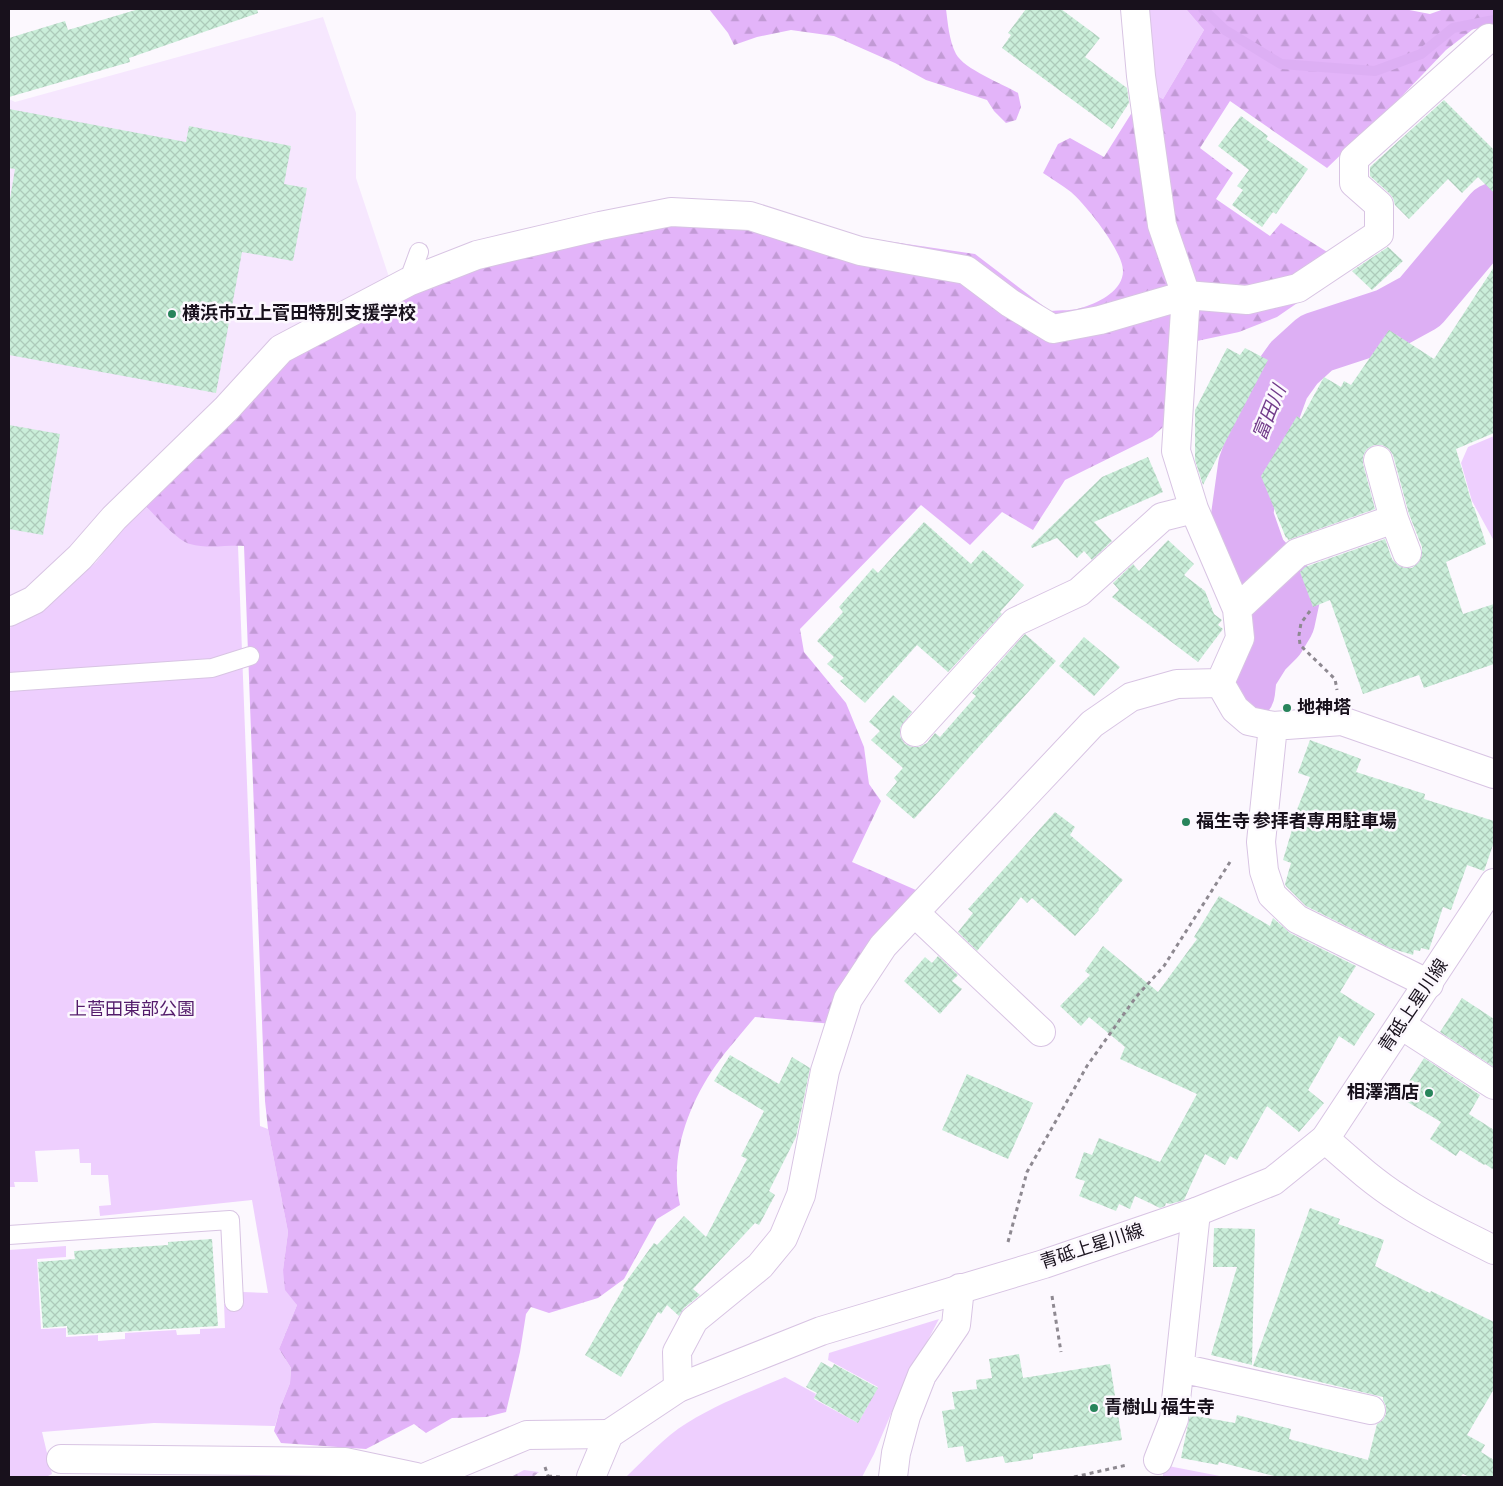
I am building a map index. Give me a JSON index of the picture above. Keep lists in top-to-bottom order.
{
  "streets": {
    "street": ["青砥上星川線"]
  },
  "water": ["富田川"],
  "parks": ["上菅田東部公園"],
  "places": [
    "横浜市立上菅田特別支援学校",
    "地神塔",
    "福生寺 参拝者専用駐車場",
    "相澤酒店",
    "青樹山 福生寺"
  ]
}
